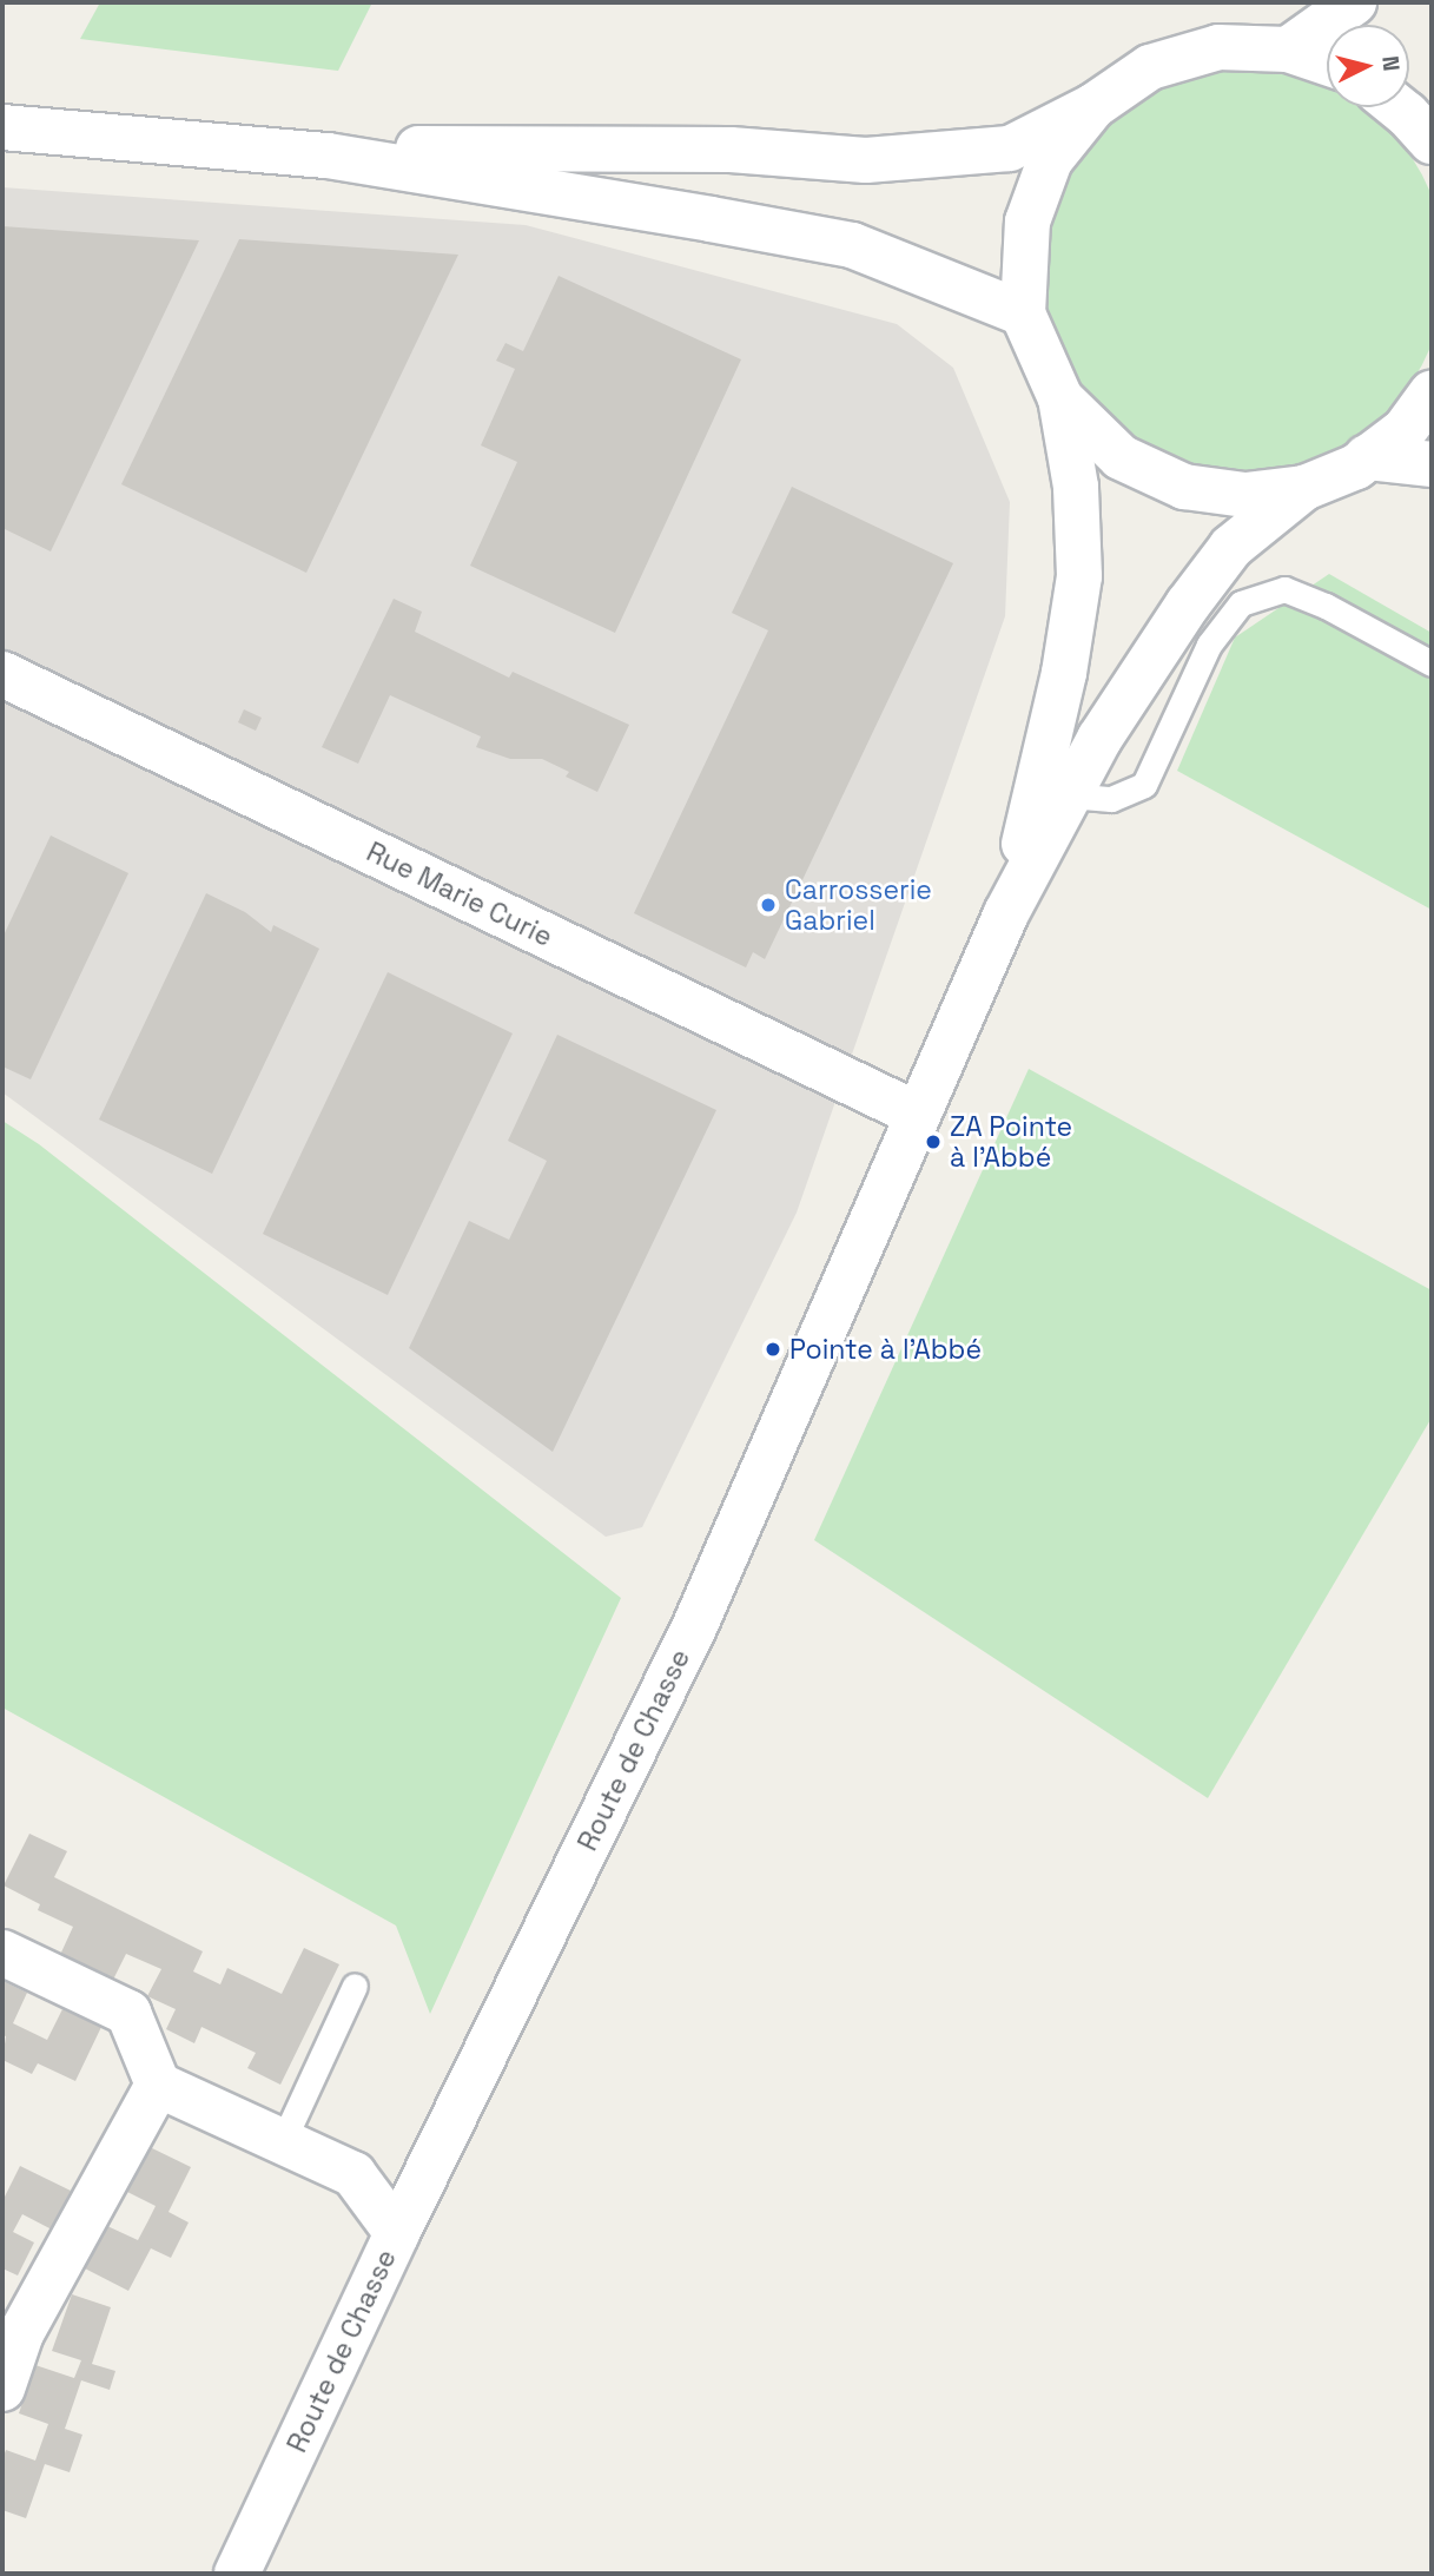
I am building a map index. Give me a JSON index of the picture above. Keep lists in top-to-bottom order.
{
  "streets": {
    "main road": ["Rue Marie Curie", "Route de Chasse"]
  },
  "crossings": [
    ["Rue Marie Curie", "Route de Chasse"]
  ],
  "places": ["Carrosserie Gabriel", "ZA Pointe à l'Abbé", "Pointe à l'Abbé"],
  "north": "right"
}
